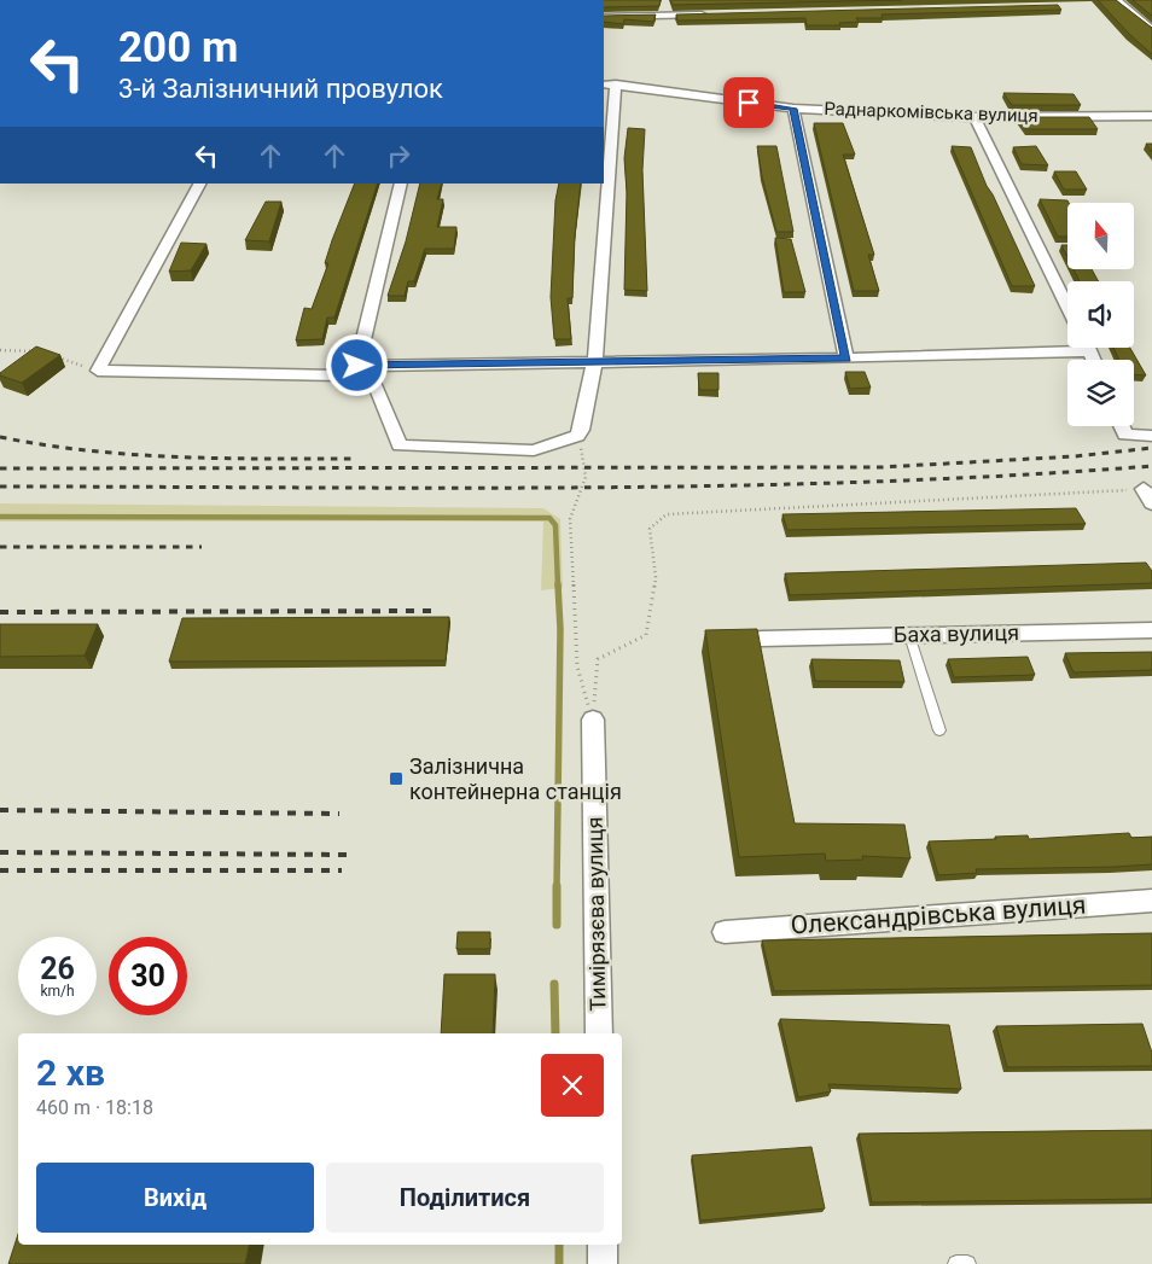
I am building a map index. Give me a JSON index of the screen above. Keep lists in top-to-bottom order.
{
  "streets": {
    "street": [
      "Раднаркомівська вулиця",
      "Баха вулиця",
      "Тимірязєва вулиця",
      "Олександрівська вулиця"
    ]
  },
  "places": {
    "transit": ["Залізнична контейнерна станція"]
  },
  "north": "top",
  "page": {
    "turn": ["200 m", "3-й Залізничний провулок"],
    "speed": "26 km/h",
    "limit": "30",
    "heading": ["2 хв", "460 m · 18:18"],
    "buttons": ["Вихід", "Поділитися"]
  }
}
